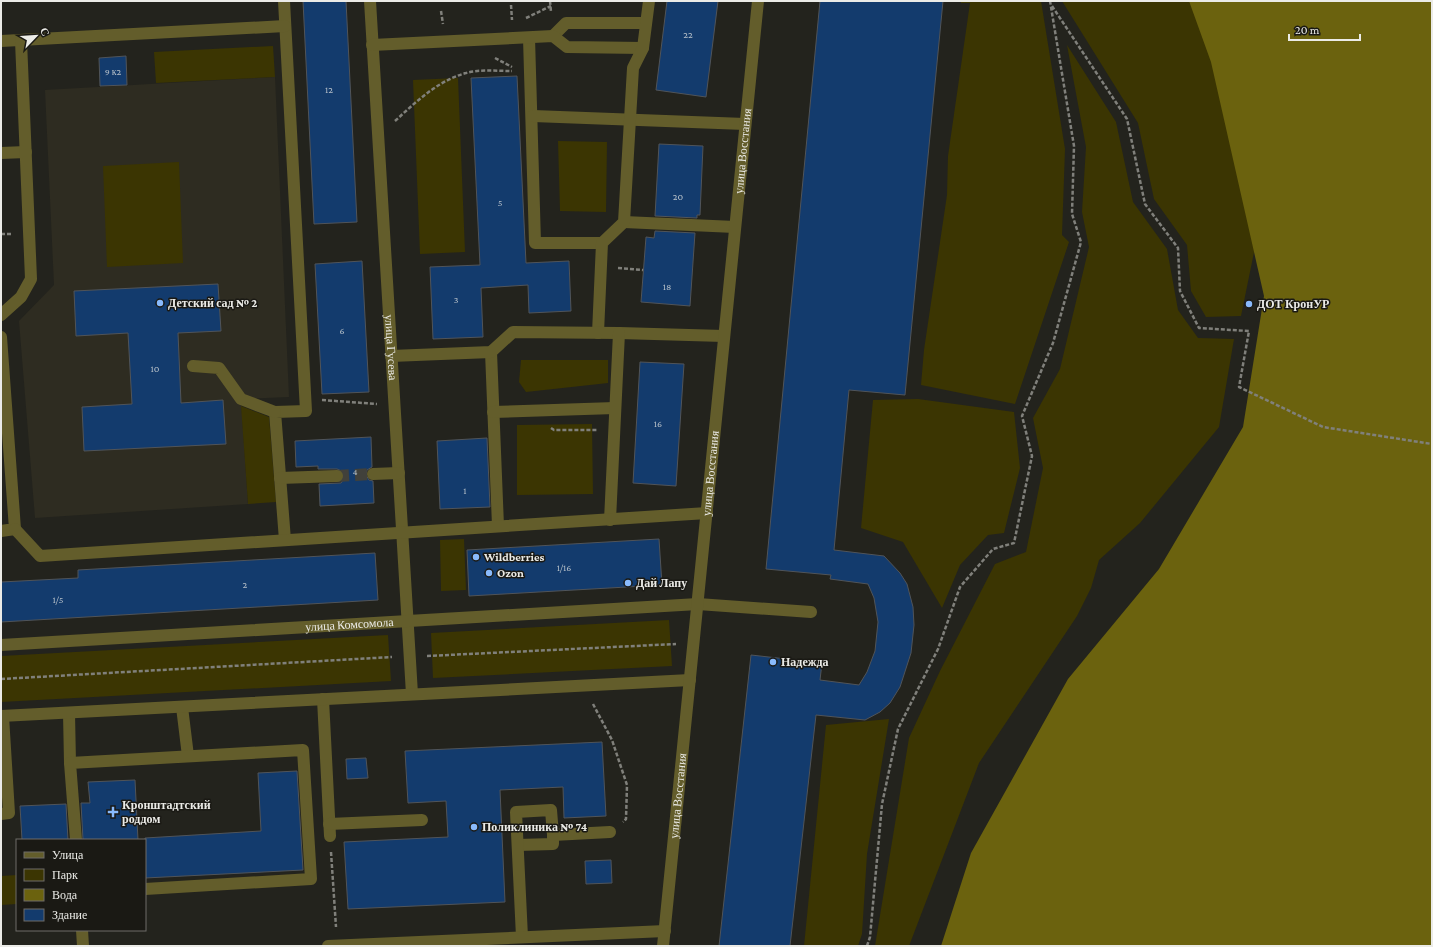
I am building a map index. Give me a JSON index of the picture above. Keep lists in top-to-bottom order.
{
  "streets": {
    "street": ["улица Восстания", "улица Гусева", "улица Комсомола"]
  },
  "crossings": [
    ["улица Восстания", "улица Комсомола"],
    ["улица Гусева", "улица Комсомола"]
  ],
  "places": {
    "other": [
      "Детский сад № 2",
      "ДОТ КронУР",
      "Wildberries",
      "Ozon",
      "Дай Лапу",
      "Надежда",
      "Поликлиника № 74"
    ],
    "health": ["Кронштадтский роддом"]
  },
  "house_numbers": [
    "22",
    "9 к2",
    "12",
    "20",
    "5",
    "18",
    "3",
    "6",
    "10",
    "16",
    "4",
    "1",
    "1/16",
    "2",
    "1/5"
  ],
  "legend": [
    "Улица",
    "Парк",
    "Вода",
    "Здание"
  ],
  "scale_bar": "20 m",
  "north": "top right"
}
